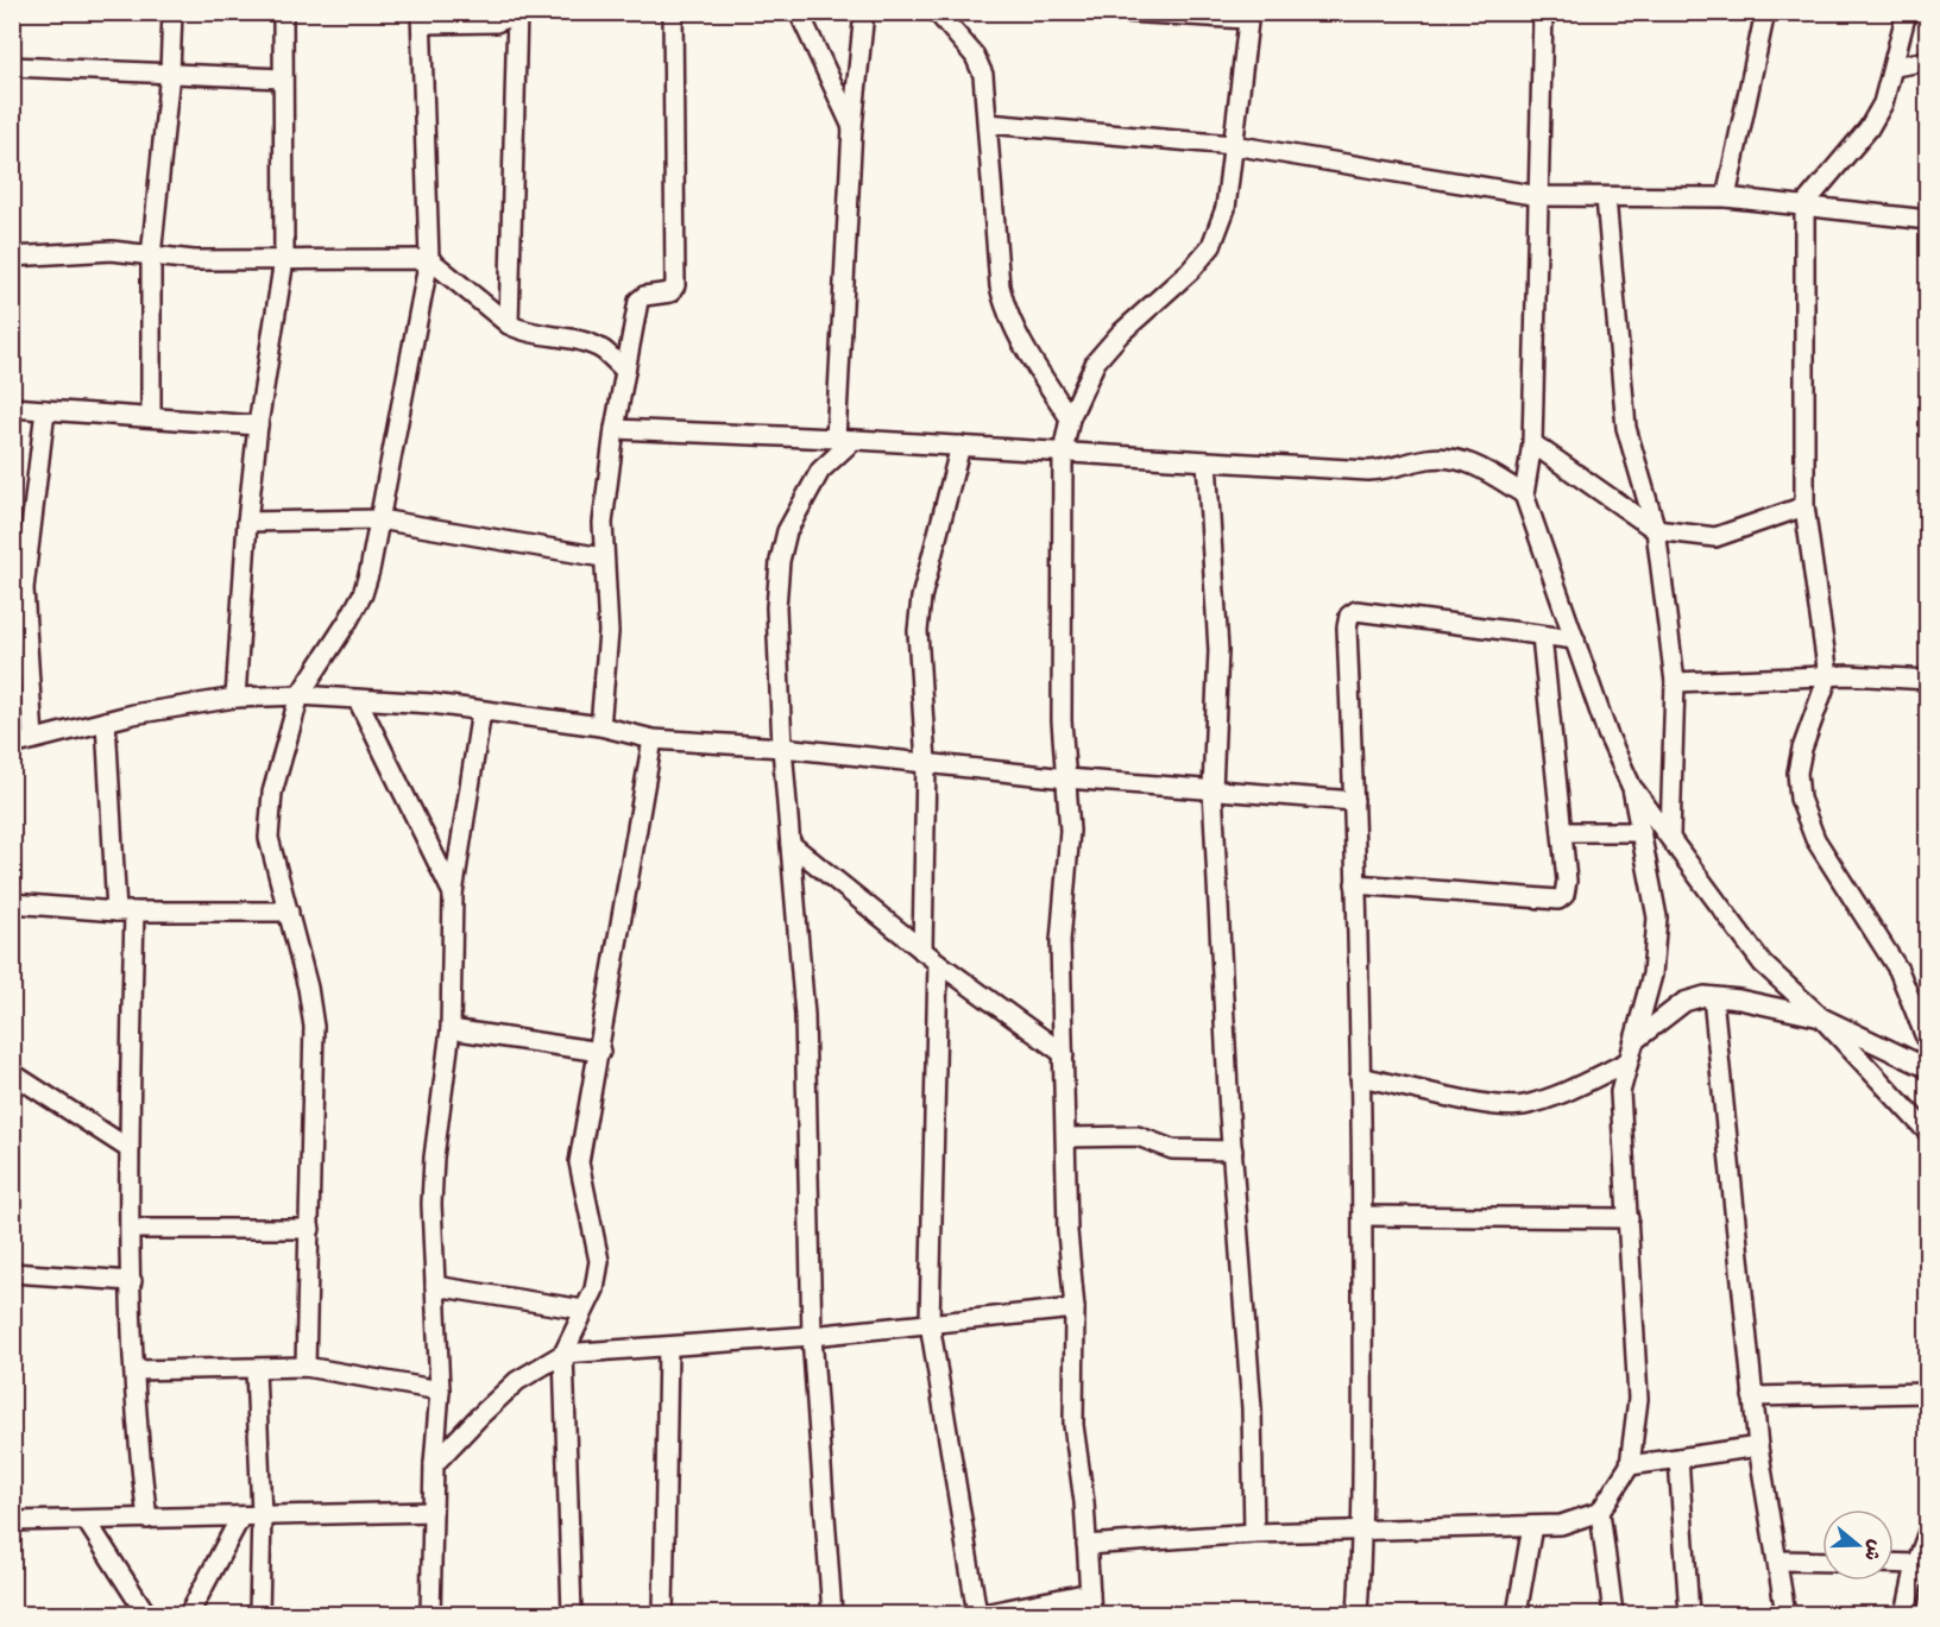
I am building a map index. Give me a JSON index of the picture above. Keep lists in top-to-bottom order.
{
  "north": "right"
}
